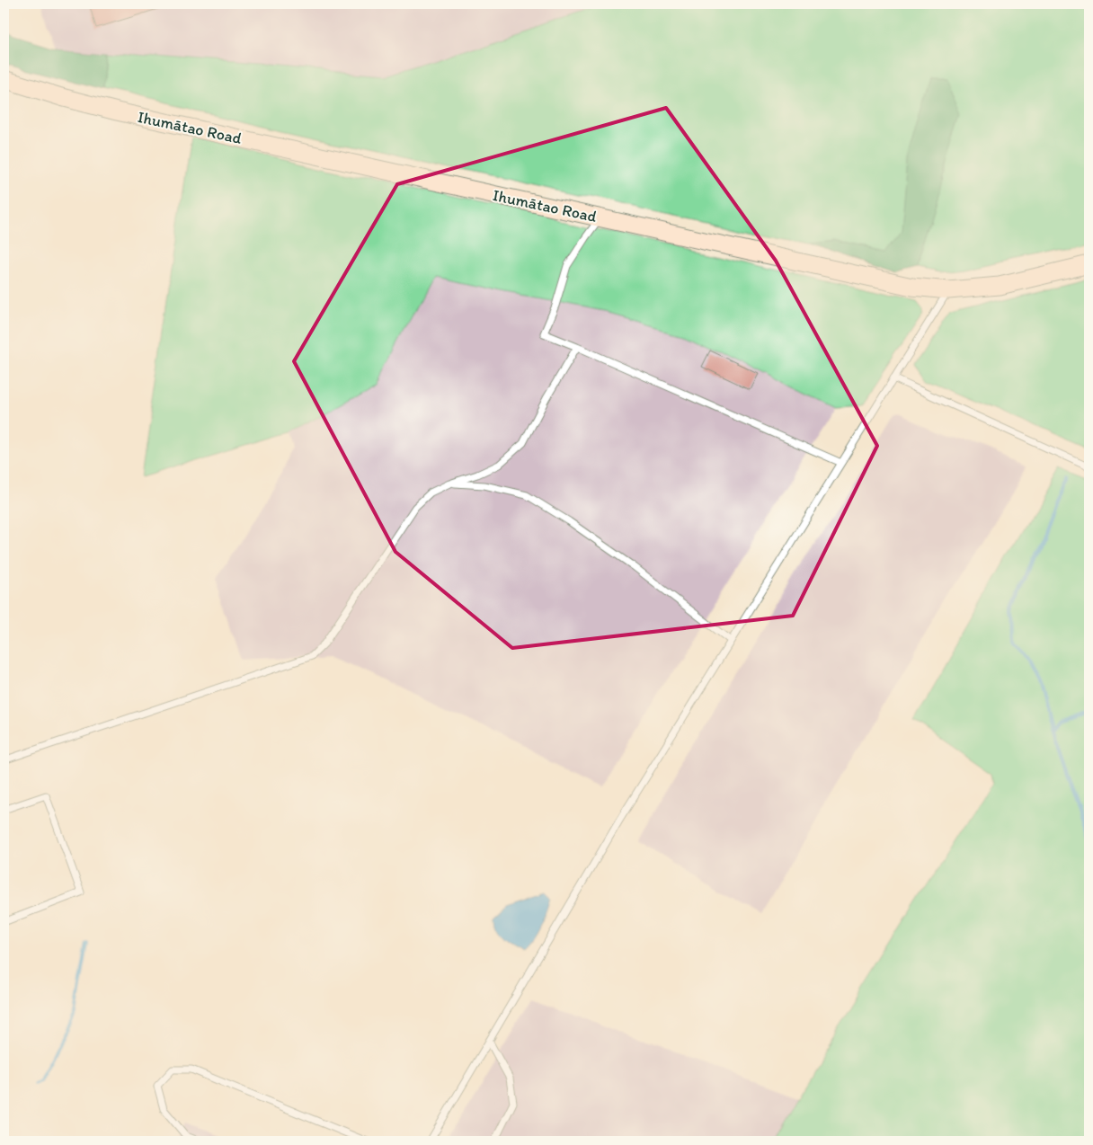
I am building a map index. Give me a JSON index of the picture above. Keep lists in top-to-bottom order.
{
  "streets": {
    "street": ["Ihumātao Road"]
  }
}
